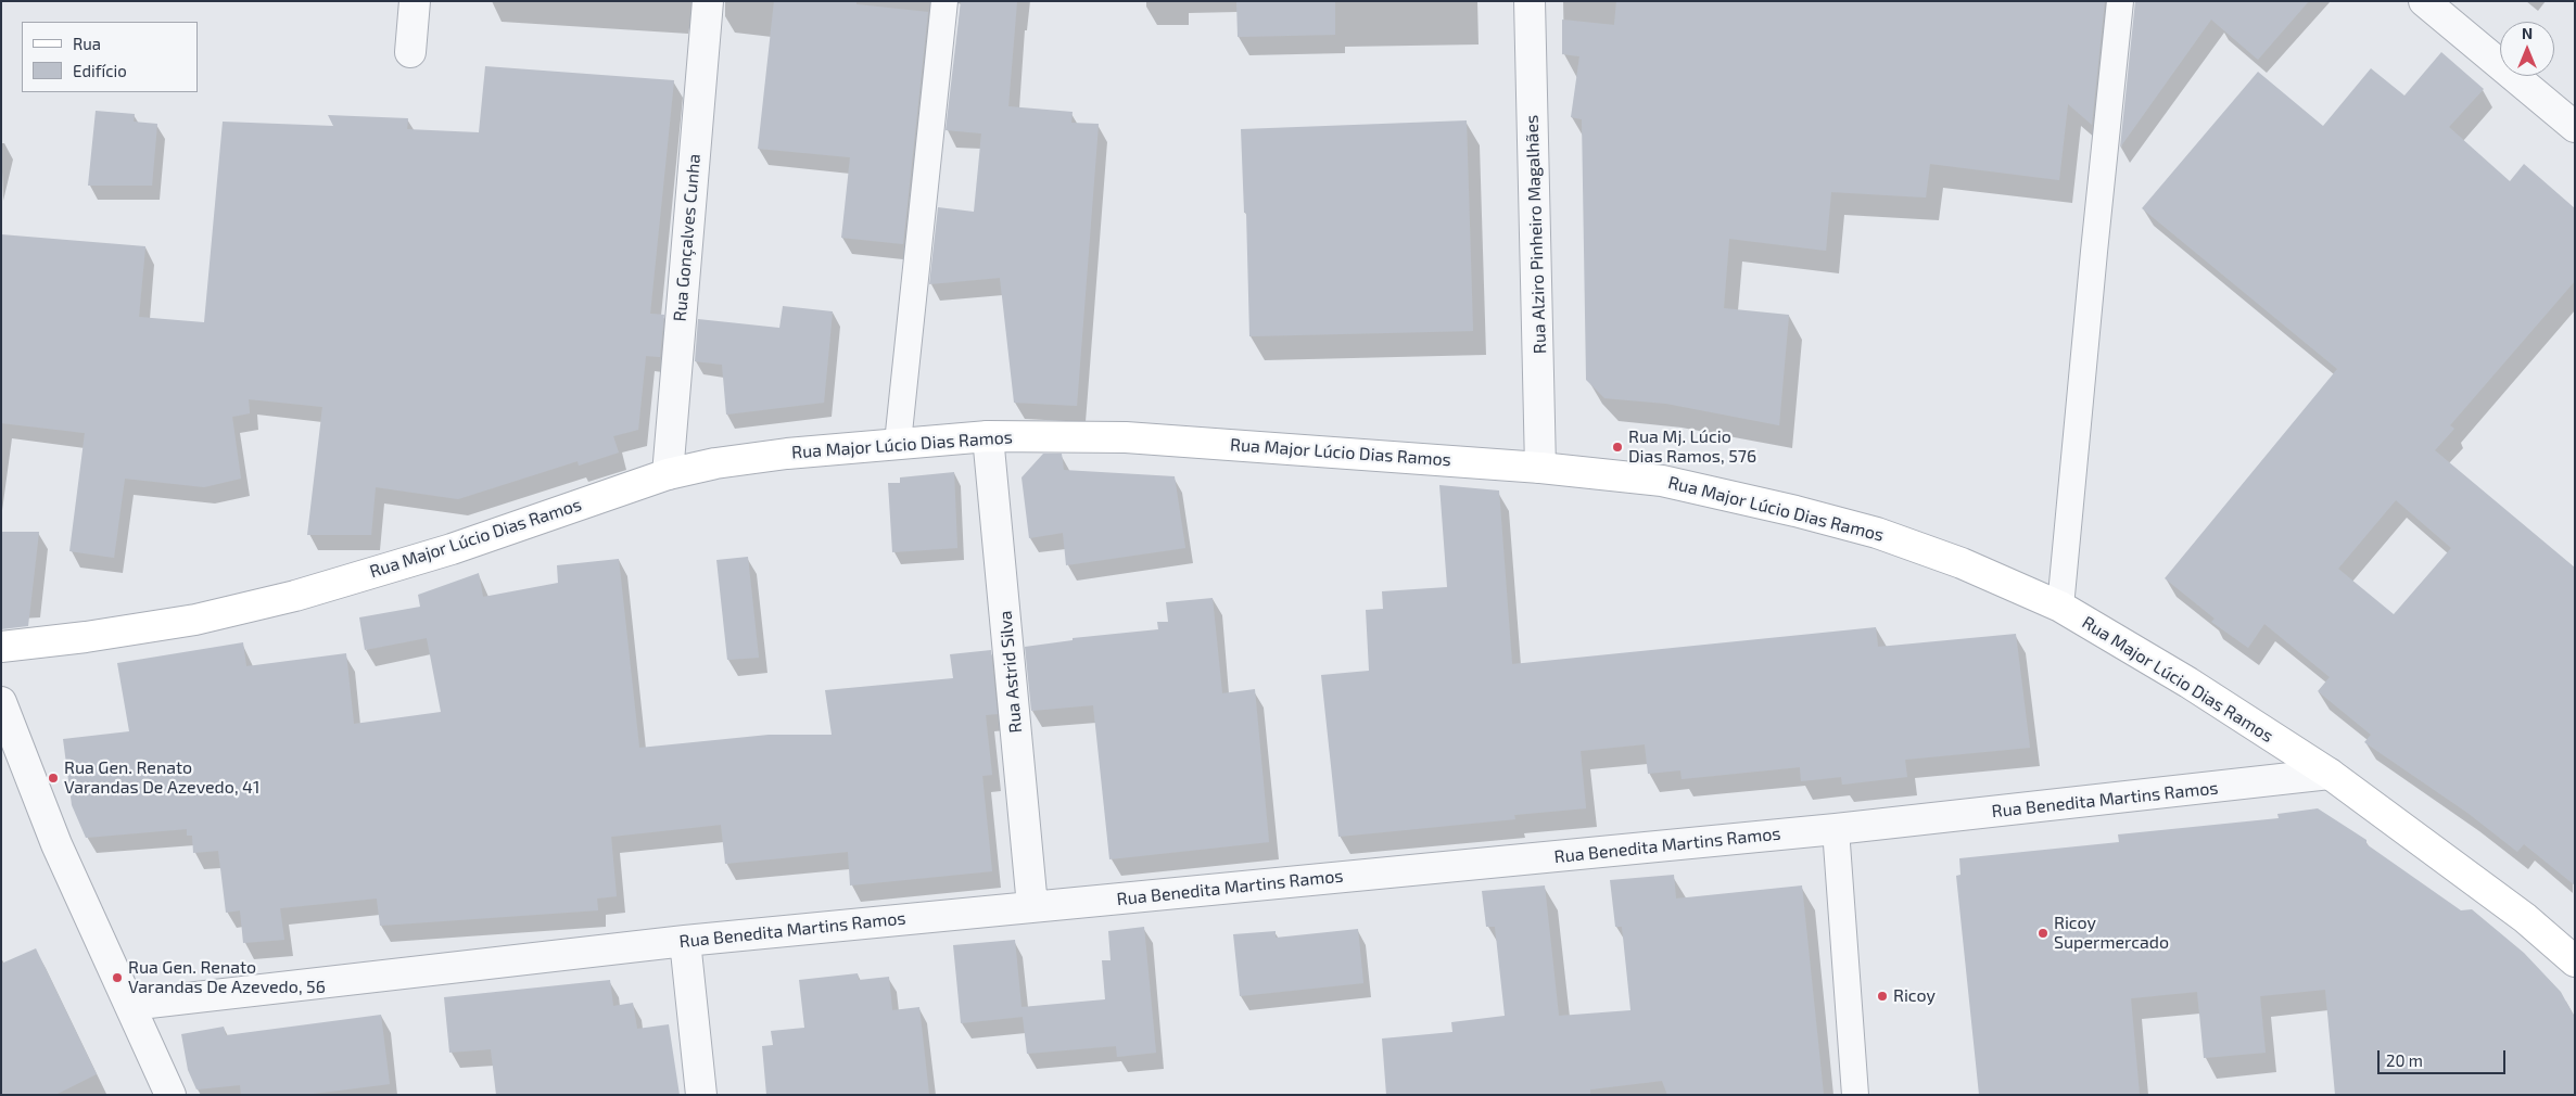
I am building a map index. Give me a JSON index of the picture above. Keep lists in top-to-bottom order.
{
  "streets": {
    "main road": ["Rua Major Lúcio Dias Ramos"],
    "street": [
      "Rua Alziro Pinheiro Magalhães",
      "Rua Gonçalves Cunha",
      "Rua Astrid Silva",
      "Rua Benedita Martins Ramos"
    ]
  },
  "crossings": [
    ["Rua Alziro Pinheiro Magalhães", "Rua Major Lúcio Dias Ramos"],
    ["Rua Gonçalves Cunha", "Rua Major Lúcio Dias Ramos"],
    ["Rua Major Lúcio Dias Ramos", "Rua Astrid Silva"],
    ["Rua Major Lúcio Dias Ramos", "Rua Benedita Martins Ramos"],
    ["Rua Astrid Silva", "Rua Benedita Martins Ramos"]
  ],
  "places": [
    "Rua Mj. Lúcio Dias Ramos, 576",
    "Rua Gen. Renato Varandas De Azevedo, 41",
    "Ricoy Supermercado",
    "Rua Gen. Renato Varandas De Azevedo, 56",
    "Ricoy"
  ],
  "legend": ["Rua", "Edifício"],
  "scale_bar": "20 m",
  "north": "top"
}
